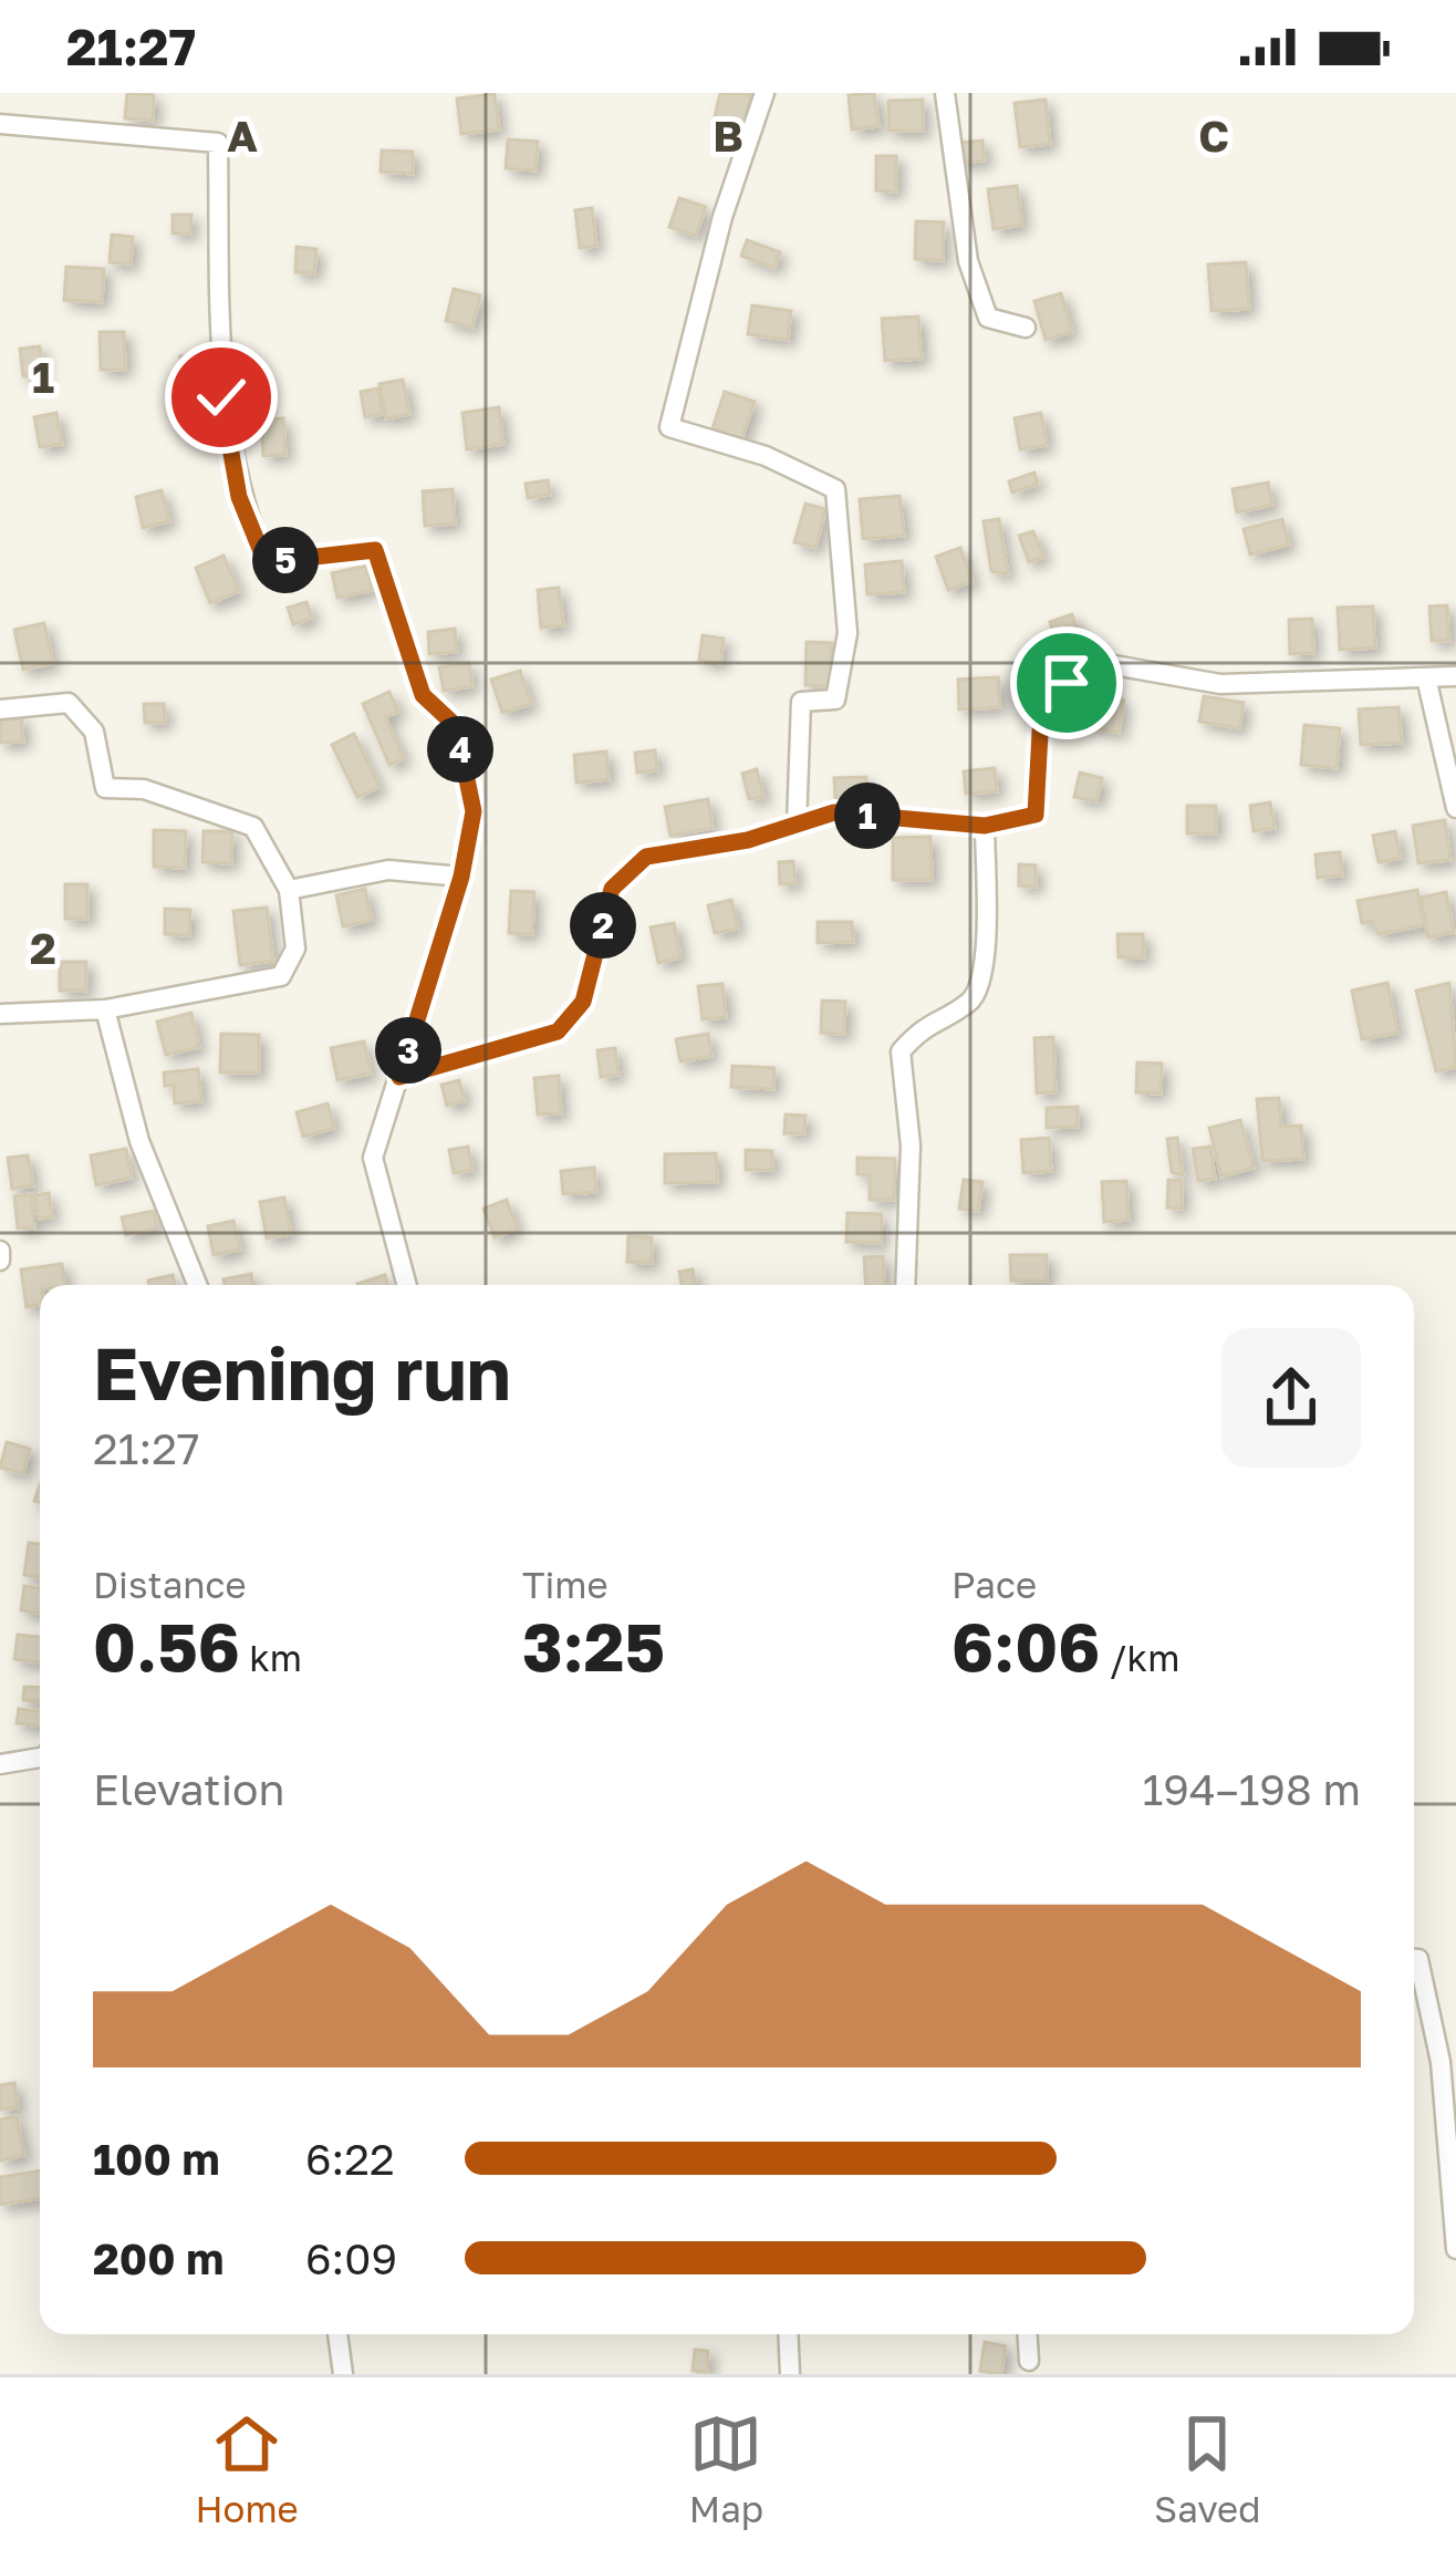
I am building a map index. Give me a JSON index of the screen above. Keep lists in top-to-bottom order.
{
  "page": {
    "status": "21:27",
    "pins": [
      "5",
      "4",
      "1",
      "2",
      "3"
    ],
    "heading": ["Evening run", "21:27"],
    "stats": [
      ["Distance", "0.56 km"],
      ["Time", "3:25"],
      ["Pace", "6:06 /km"]
    ],
    "chart": ["Elevation", "194–198 m"],
    "list": [
      {
        "name": "100 m",
        "note": "6:22"
      },
      {
        "name": "200 m",
        "note": "6:09"
      }
    ],
    "tabs": ["Home", "Map", "Saved"]
  },
  "grid": {
    "columns": ["A", "B", "C"],
    "rows": ["1", "2"]
  }
}
